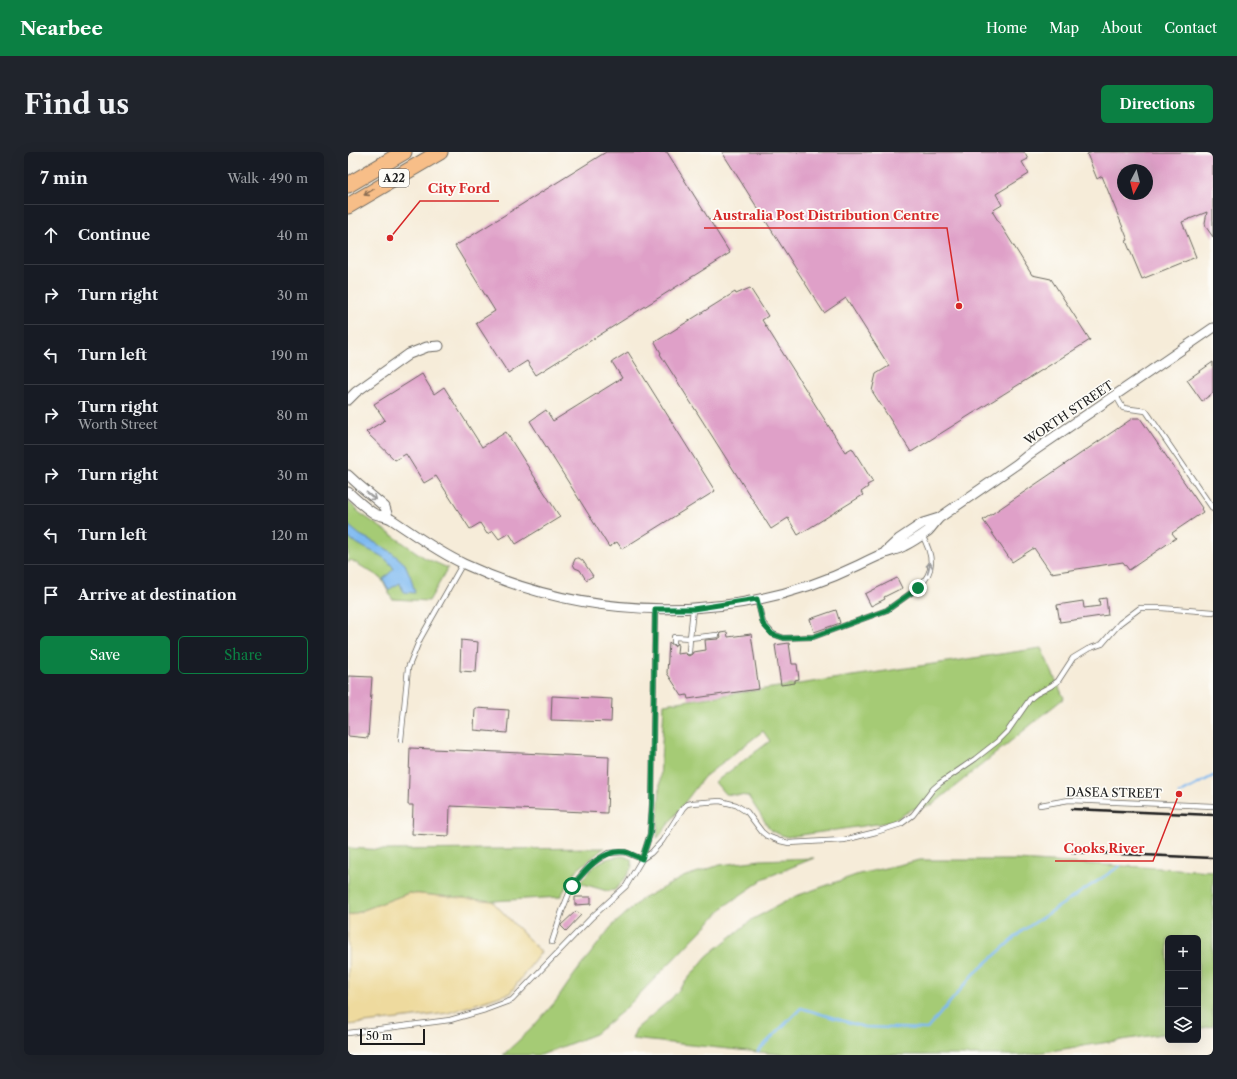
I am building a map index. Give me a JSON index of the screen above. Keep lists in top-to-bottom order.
{
  "streets": {
    "highway": ["A22"],
    "street": ["WORTH STREET"],
    "lane": ["DASEA STREET"]
  },
  "places": ["City Ford", "Australia Post Distribution Centre", "Cooks River"],
  "scale_bar": "50 m",
  "north": "bottom",
  "page": {
    "header": "Nearbee",
    "nav": [
      "Home",
      "Map",
      "About",
      "Contact"
    ],
    "buttons": [
      "Directions",
      ["Save", "Share"]
    ],
    "title": "Find us",
    "heading": ["7 min", "Walk · 490 m"],
    "list": [
      ["Continue", "40 m"],
      ["Turn right", "30 m"],
      ["Turn left", "190 m"],
      ["Turn right", "Worth Street", "80 m"],
      ["Turn right", "30 m"],
      ["Turn left", "120 m"],
      "Arrive at destination"
    ],
    "map_buttons": ["+", "−"],
    "scale": "50 m"
  }
}
